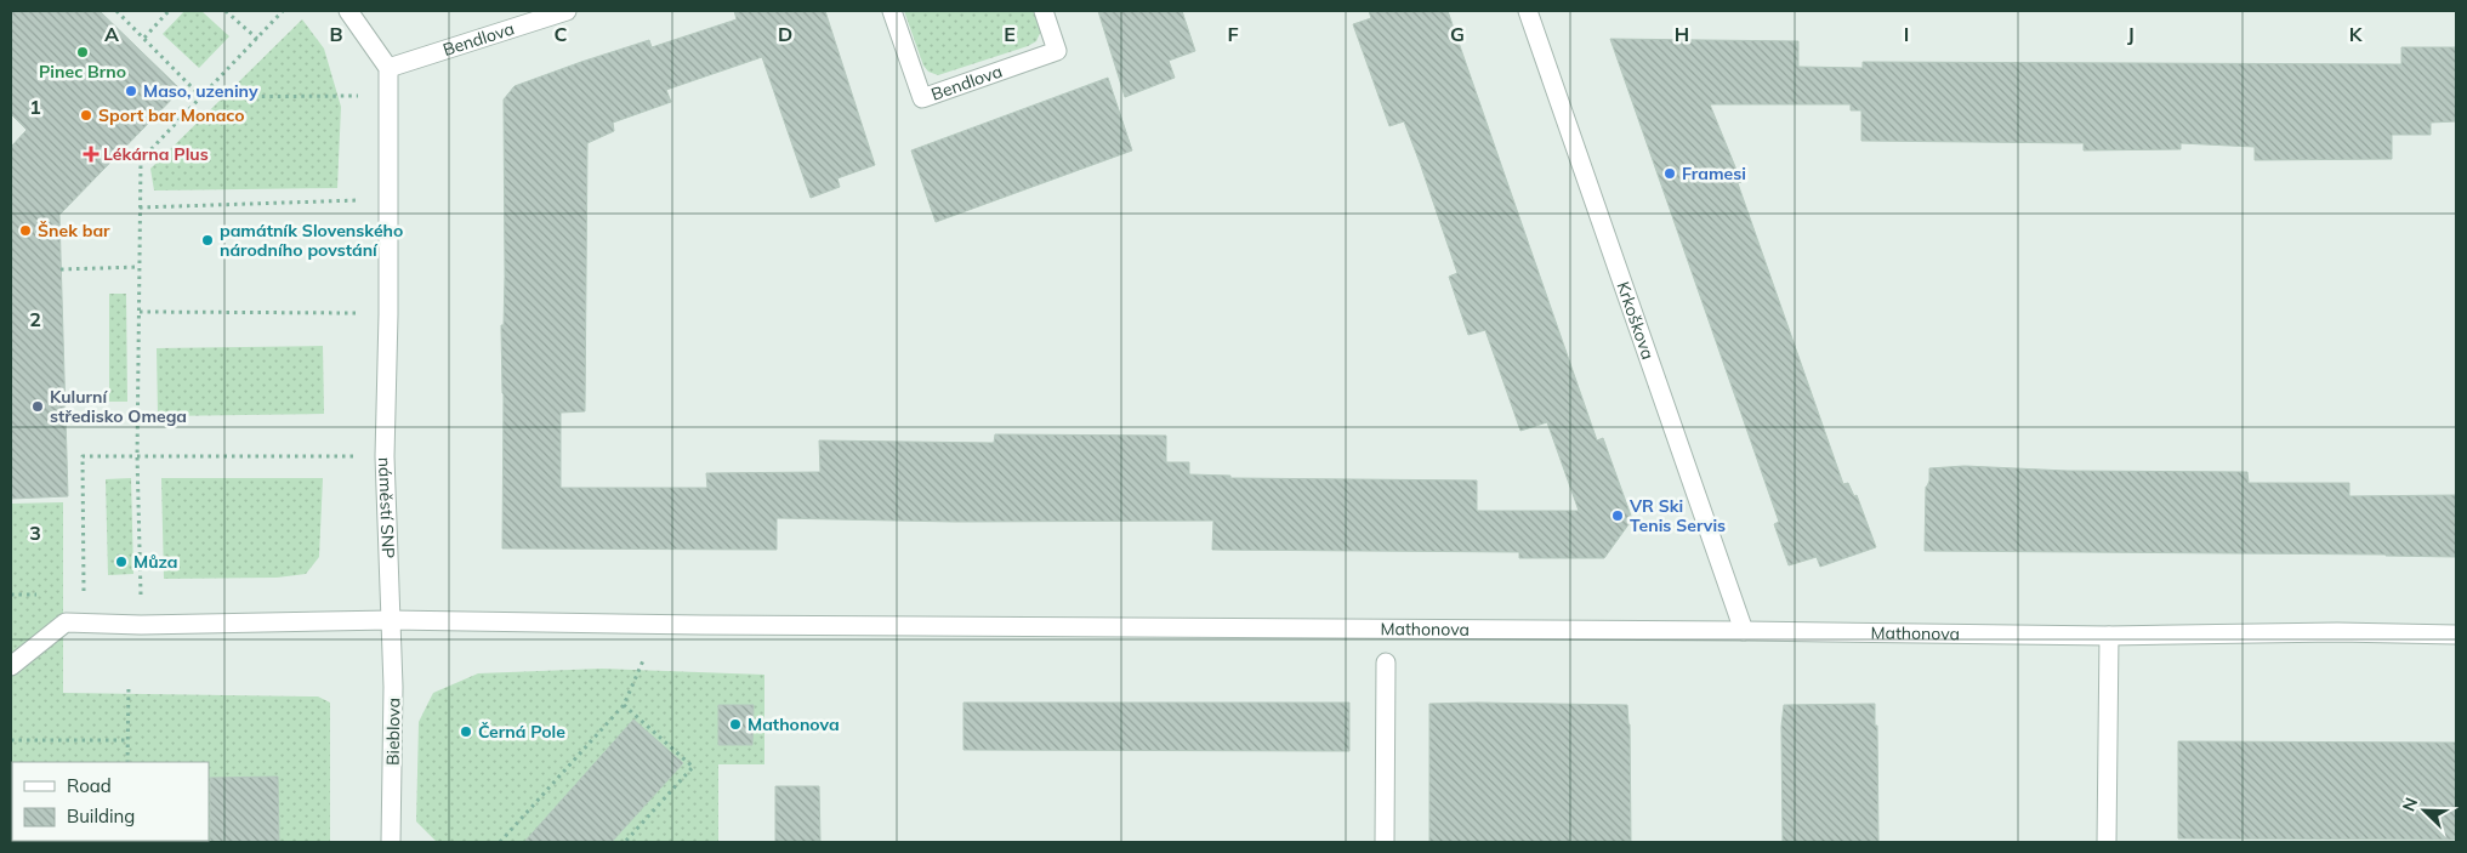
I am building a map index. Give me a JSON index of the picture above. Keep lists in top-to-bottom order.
{
  "streets": {
    "street": [
      "Bendlova",
      "Krkoškova",
      "náměstí SNP",
      "Mathonova",
      "Bieblova"
    ]
  },
  "crossings": [
    ["Bendlova", "náměstí SNP"],
    ["Krkoškova", "Mathonova"],
    ["náměstí SNP", "Mathonova"],
    ["náměstí SNP", "Bieblova"],
    ["Mathonova", "Bieblova"]
  ],
  "places": {
    "other": [
      "Pinec Brno",
      "Maso, uzeniny",
      "Sport bar Monaco",
      "Framesi",
      "Šnek bar",
      "památník Slovenského národního povstání",
      "Kulurní středisko Omega",
      "VR Ski Tenis Servis",
      "Můza",
      "Mathonova",
      "Černá Pole"
    ],
    "health": ["Lékárna Plus"]
  },
  "legend": ["Road", "Building"],
  "north": "top left",
  "grid": {
    "columns": [
      "A",
      "B",
      "C",
      "D",
      "E",
      "F",
      "G",
      "H",
      "I",
      "J",
      "K"
    ],
    "rows": ["1", "2", "3"]
  }
}
